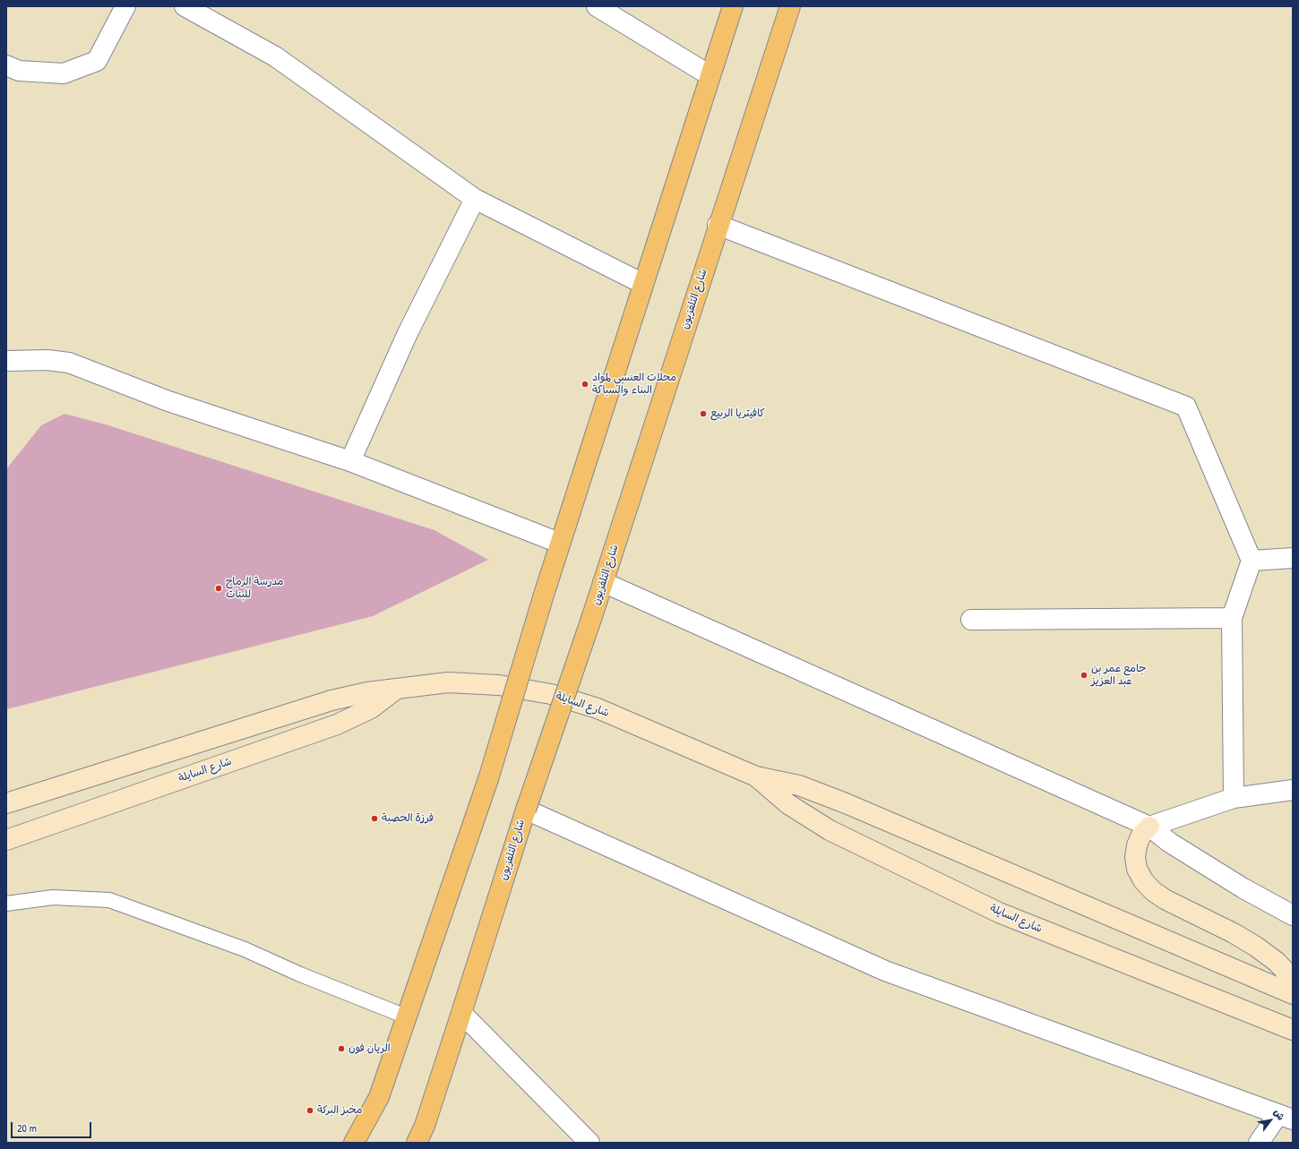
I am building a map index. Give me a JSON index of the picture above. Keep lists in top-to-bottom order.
{
  "streets": {
    "main road": ["شارع التلفزيون", "شارع السايلة"]
  },
  "places": [
    "محلات العنسي لمواد البناء والسباكة",
    "كافيتريا الربيع",
    "مدرسة الرماح للبنات",
    "جامع عمر بن عبد العزيز",
    "فرزة الحصبة",
    "الريان فون",
    "مخبز البركة"
  ],
  "scale_bar": "20 m",
  "north": "top right"
}
